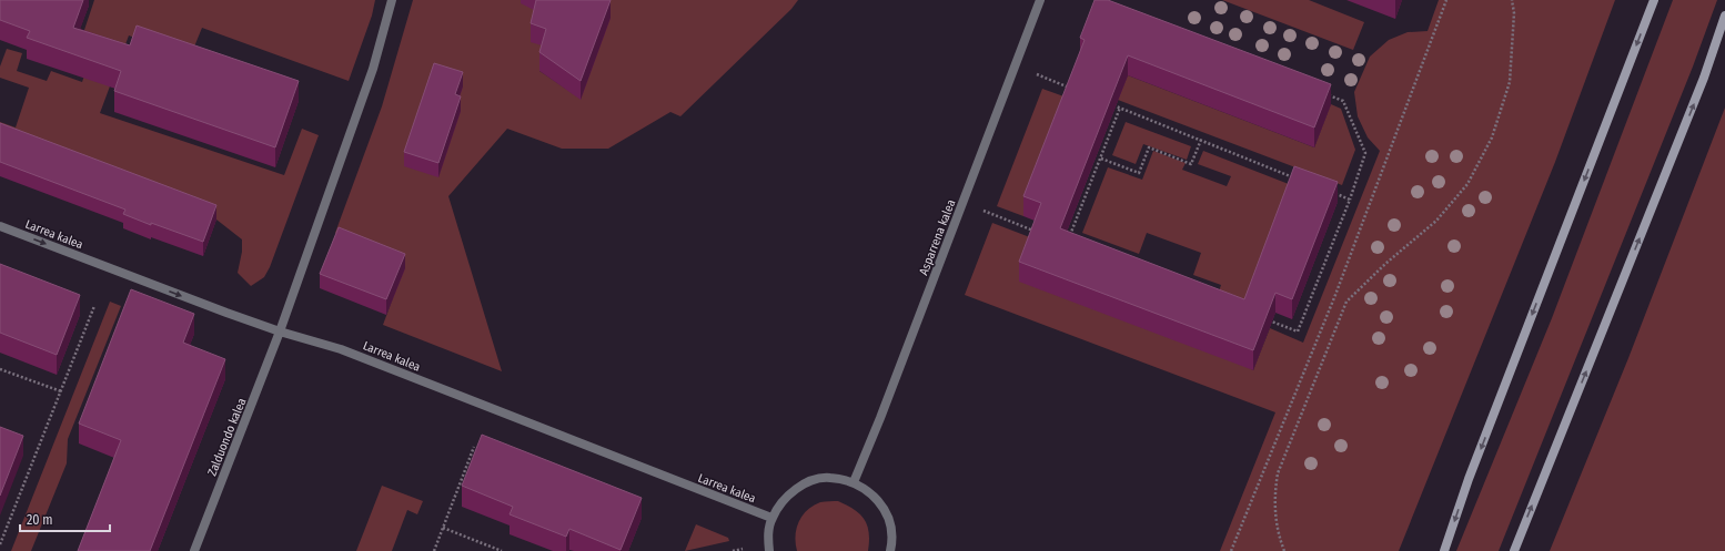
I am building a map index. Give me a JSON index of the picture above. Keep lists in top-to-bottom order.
{
  "streets": {
    "street": ["Larrea kalea", "Asparrena kalea", "Zalduondo kalea"]
  },
  "crossings": [
    ["Larrea kalea", "Zalduondo kalea"]
  ],
  "one_way": ["Larrea kalea"],
  "scale_bar": "20 m"
}
